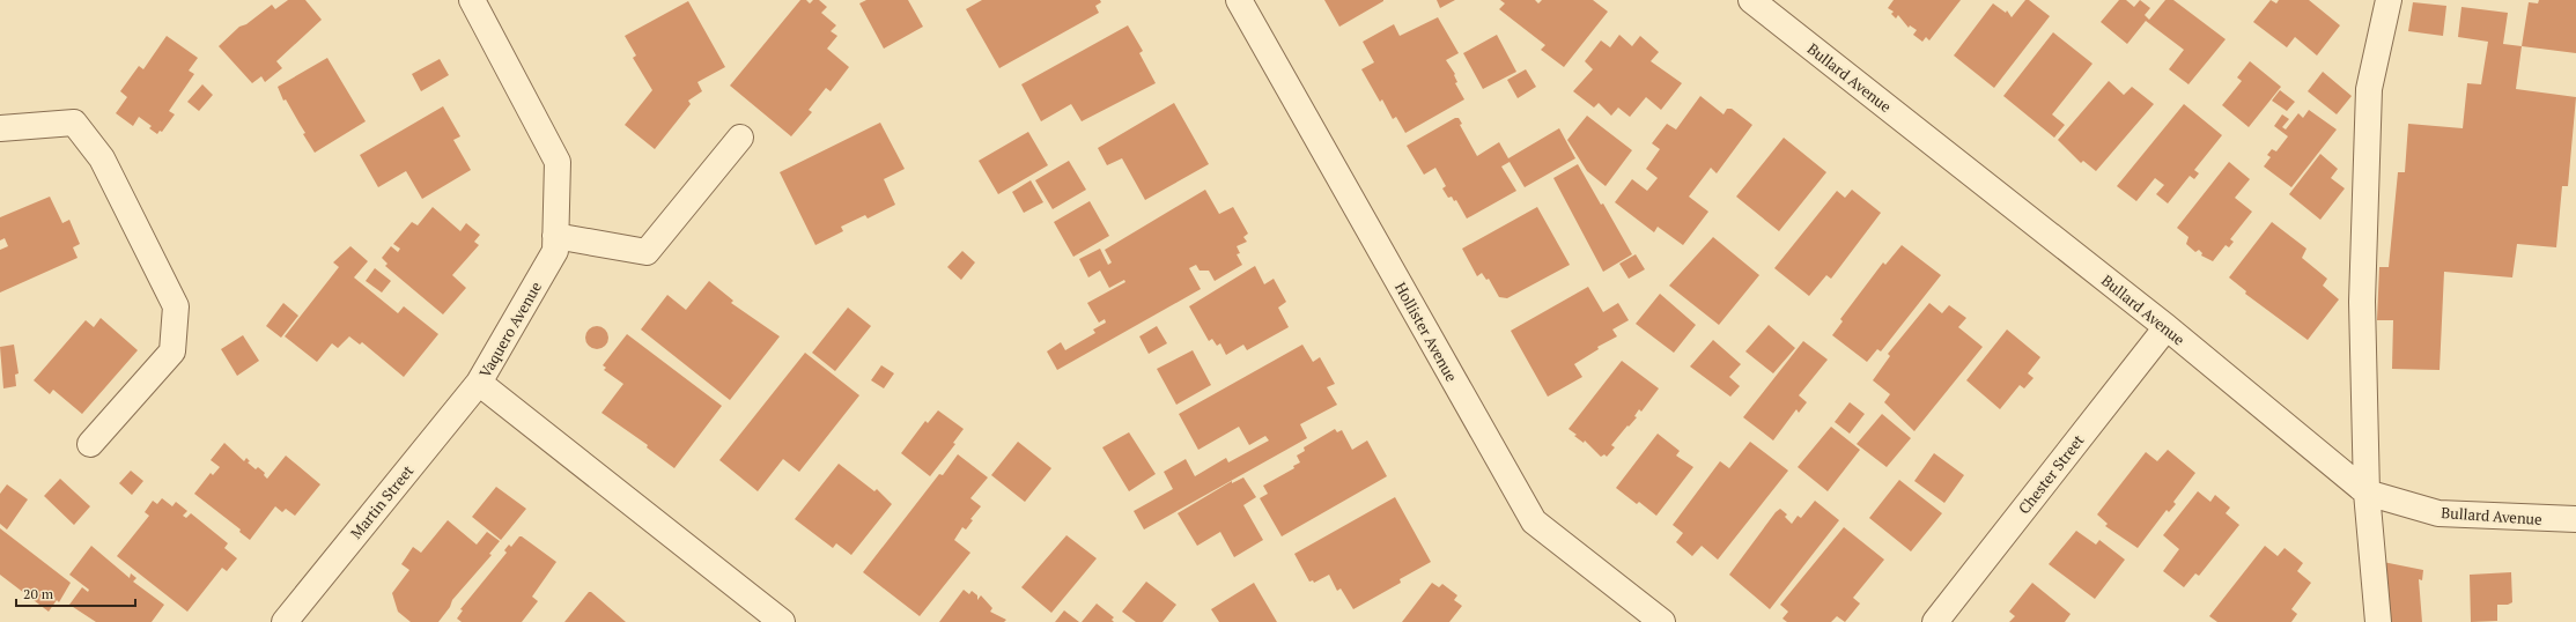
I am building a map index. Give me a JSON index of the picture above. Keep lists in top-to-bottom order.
{
  "streets": {
    "street": [
      "Bullard Avenue",
      "Vaquero Avenue",
      "Hollister Avenue",
      "Chester Street",
      "Martin Street"
    ]
  },
  "crossings": [
    ["Bullard Avenue", "Chester Street"],
    ["Vaquero Avenue", "Martin Street"]
  ],
  "scale_bar": "20 m"
}
